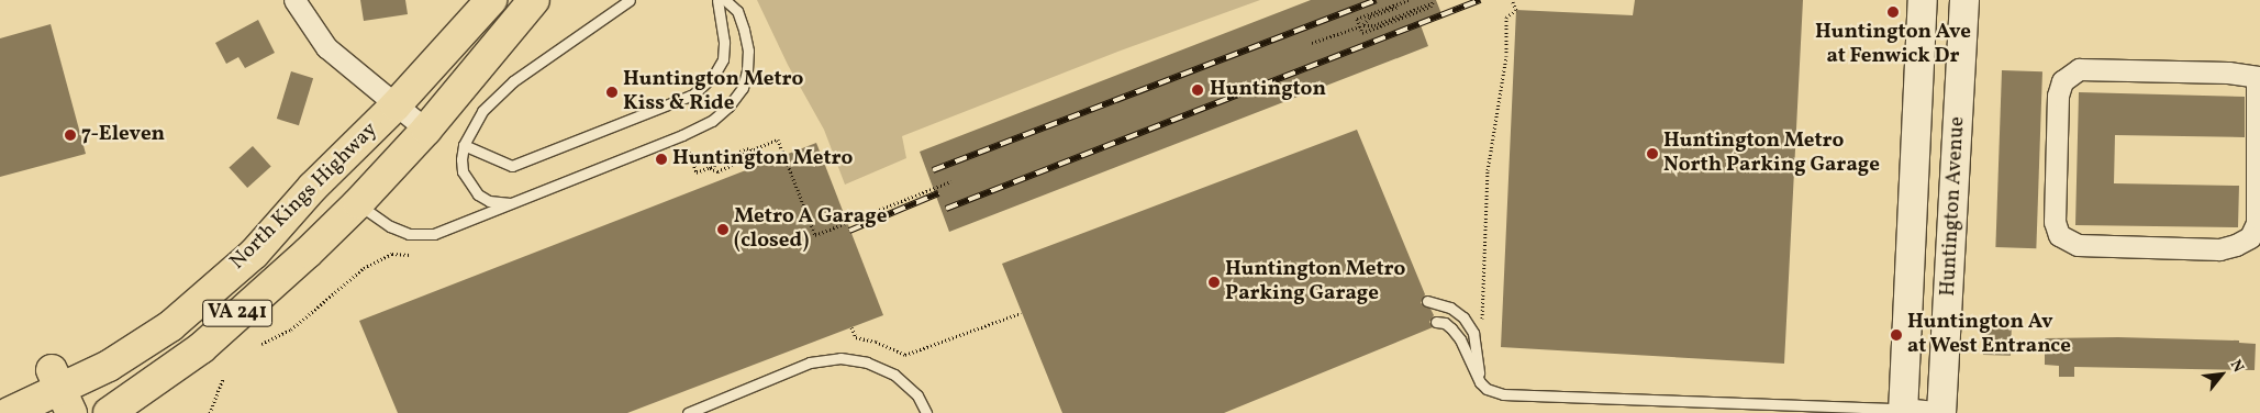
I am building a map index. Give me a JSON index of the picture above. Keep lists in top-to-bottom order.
{
  "streets": {
    "main road": ["North Kings Highway", "Huntington Avenue", "VA 241"]
  },
  "places": [
    "Huntington Ave at Fenwick Dr",
    "Huntington",
    "Huntington Metro Kiss & Ride",
    "7-Eleven",
    "Huntington Metro North Parking Garage",
    "Huntington Metro",
    "Metro A Garage (closed)",
    "Huntington Metro Parking Garage",
    "Huntington Av at West Entrance"
  ],
  "north": "top right"
}
